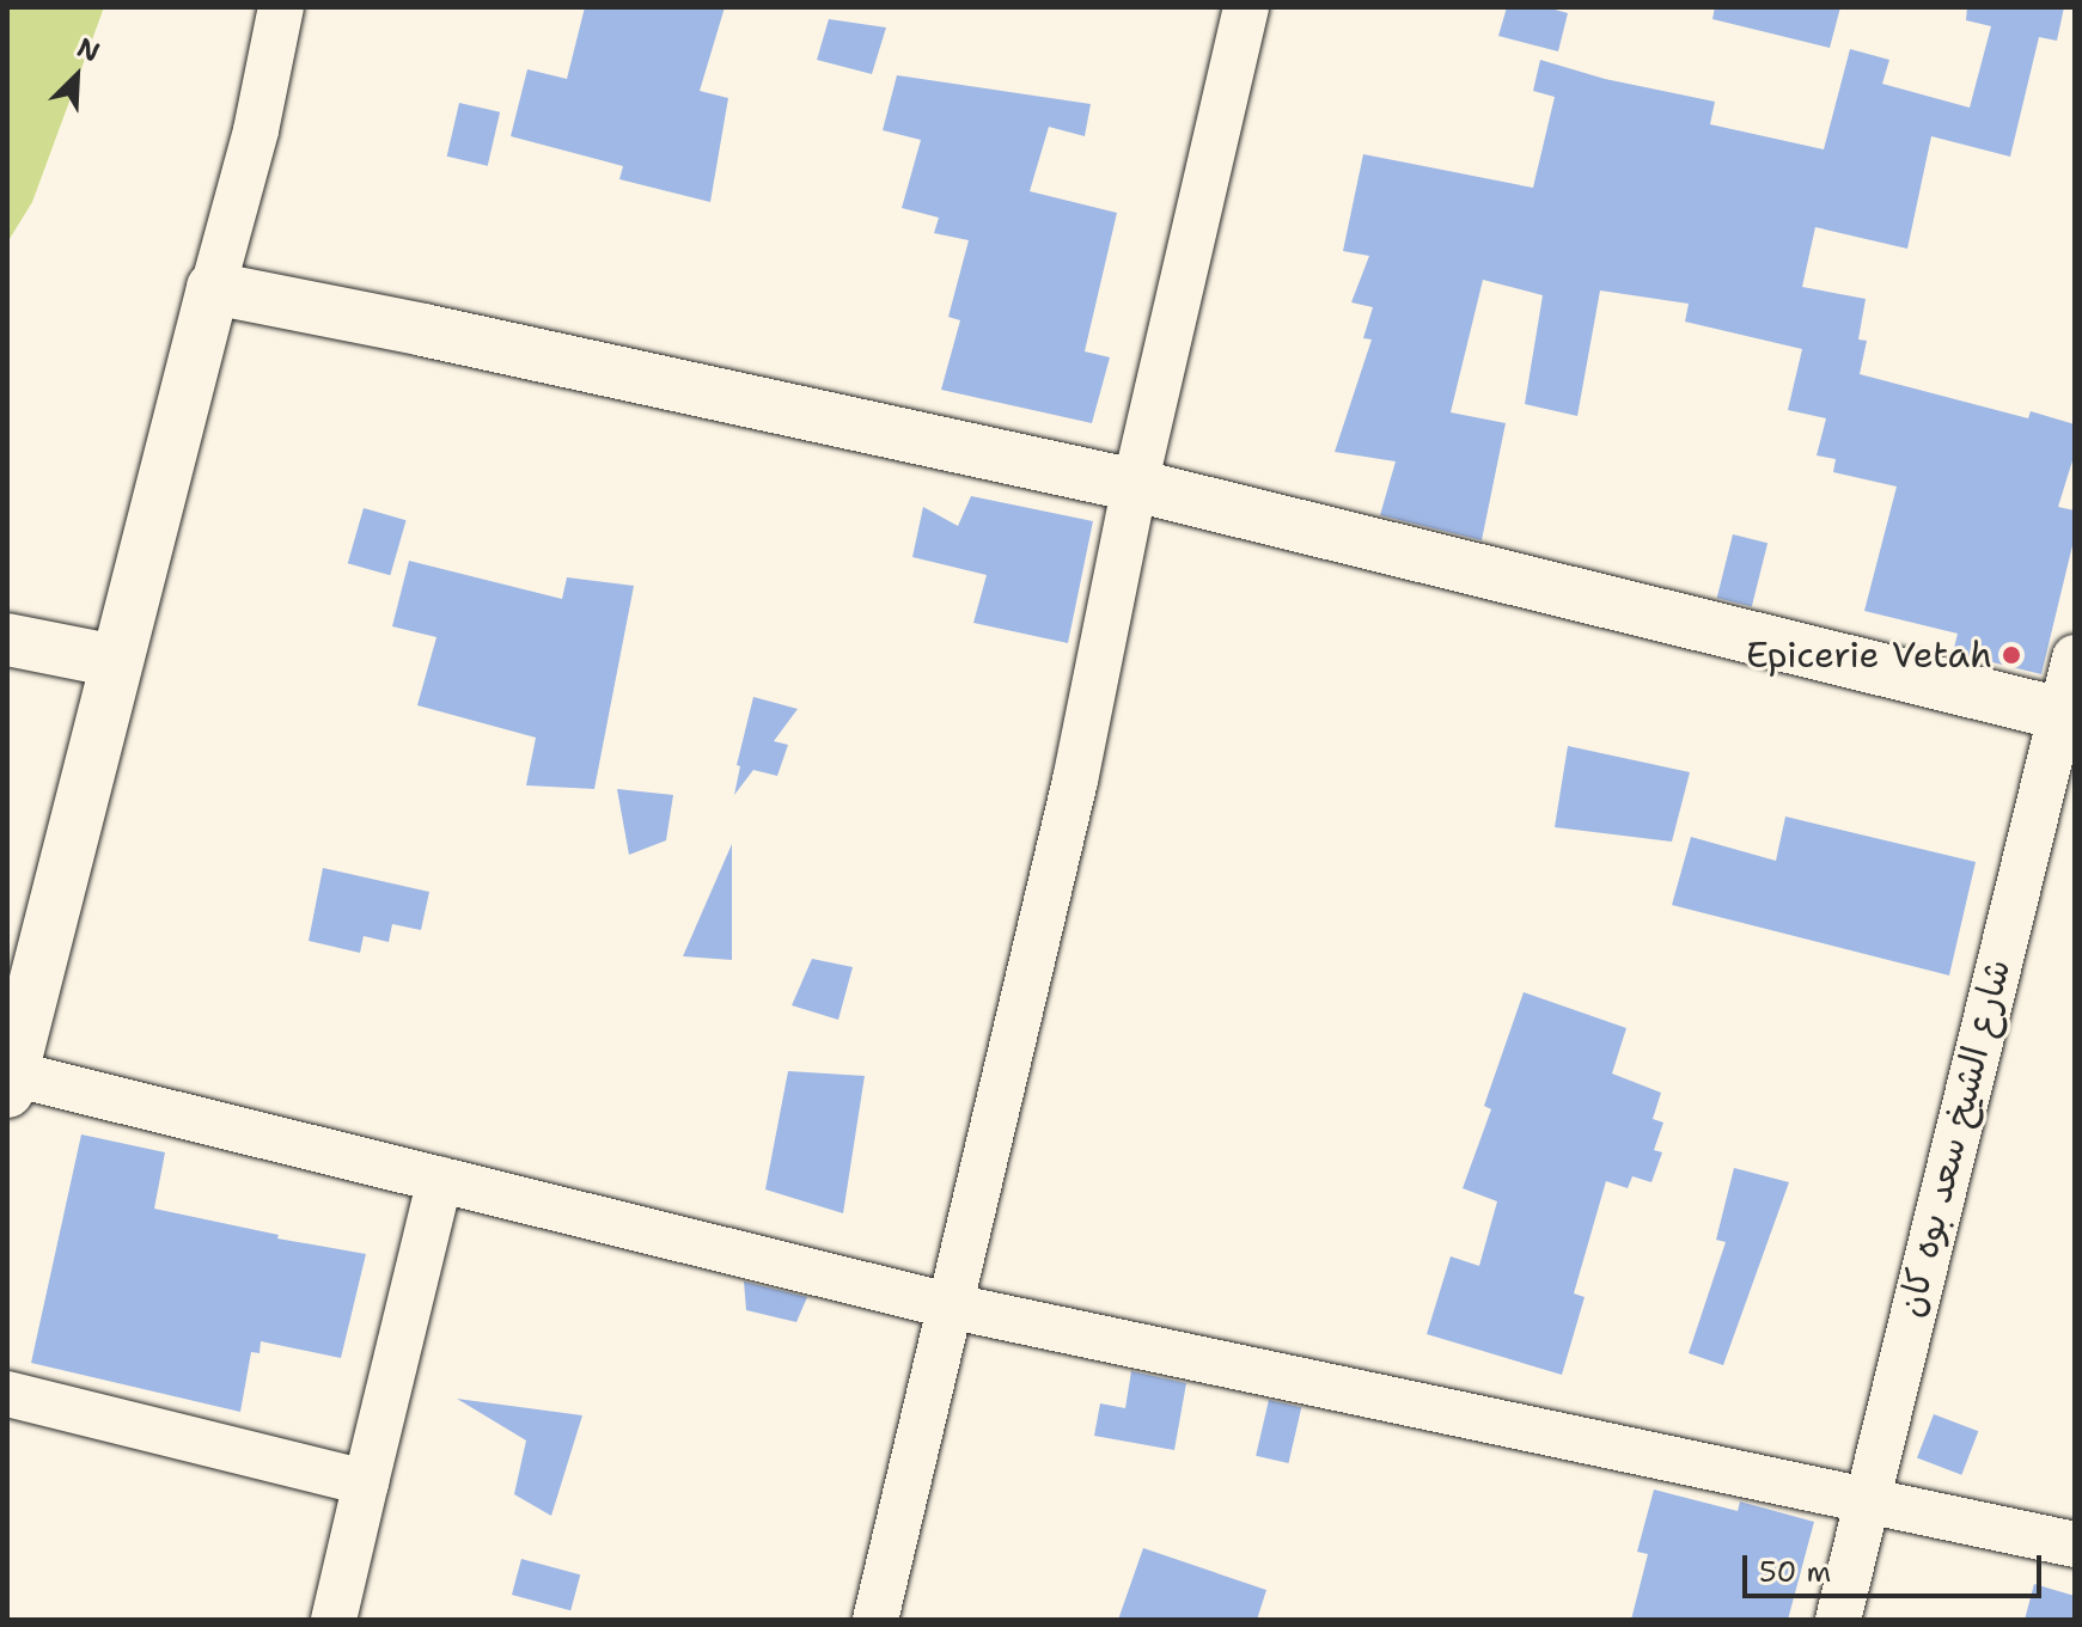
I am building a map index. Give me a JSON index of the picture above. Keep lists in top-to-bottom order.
{
  "streets": {
    "street": ["شارع الشيخ سعد بوه كان"]
  },
  "places": ["Epicerie Vetah"],
  "scale_bar": "50 m",
  "north": "top right"
}
